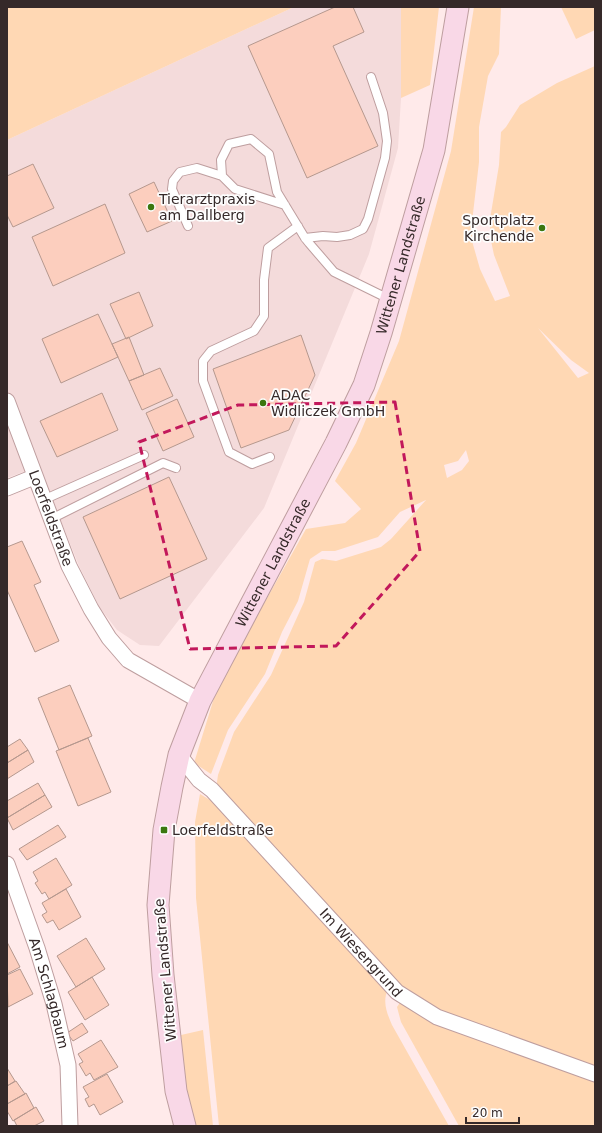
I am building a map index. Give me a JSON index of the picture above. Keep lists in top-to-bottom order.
{
  "streets": {
    "main road": ["Wittener Landstraße"],
    "street": ["Loerfeldstraße", "Im Wiesengrund", "Am Schlagbaum"]
  },
  "crossings": [
    ["Wittener Landstraße", "Loerfeldstraße"],
    ["Wittener Landstraße", "Im Wiesengrund"]
  ],
  "places": {
    "other": ["Tierarztpraxis am Dallberg", "Sportplatz Kirchende", "ADAC Widliczek GmbH"],
    "transit": ["Loerfeldstraße"]
  },
  "scale_bar": "20 m"
}
